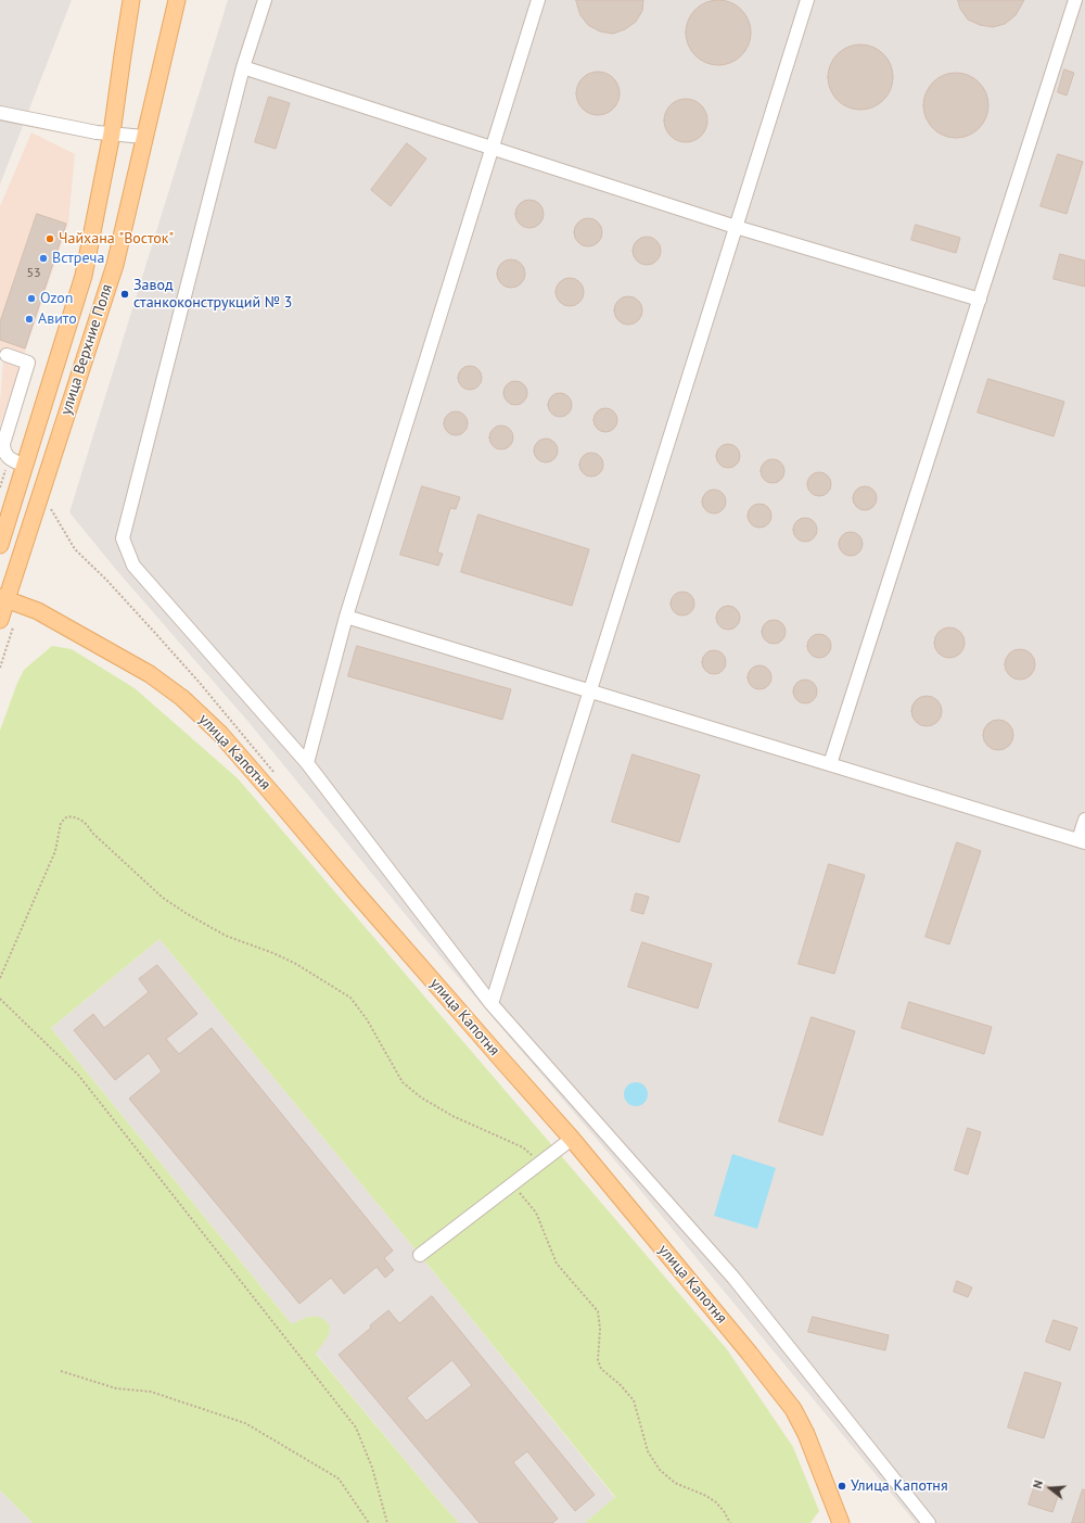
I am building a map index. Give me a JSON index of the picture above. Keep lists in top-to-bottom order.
{
  "streets": {
    "main road": ["улица Верхние Поля", "улица Капотня"]
  },
  "crossings": [
    ["улица Верхние Поля", "улица Капотня"]
  ],
  "places": [
    "Чайхана \"Восток\"",
    "Встреча",
    "Завод станкоконструкций № 3",
    "Ozon",
    "Авито",
    "Улица Капотня"
  ],
  "house_numbers": ["53"],
  "north": "left"
}
